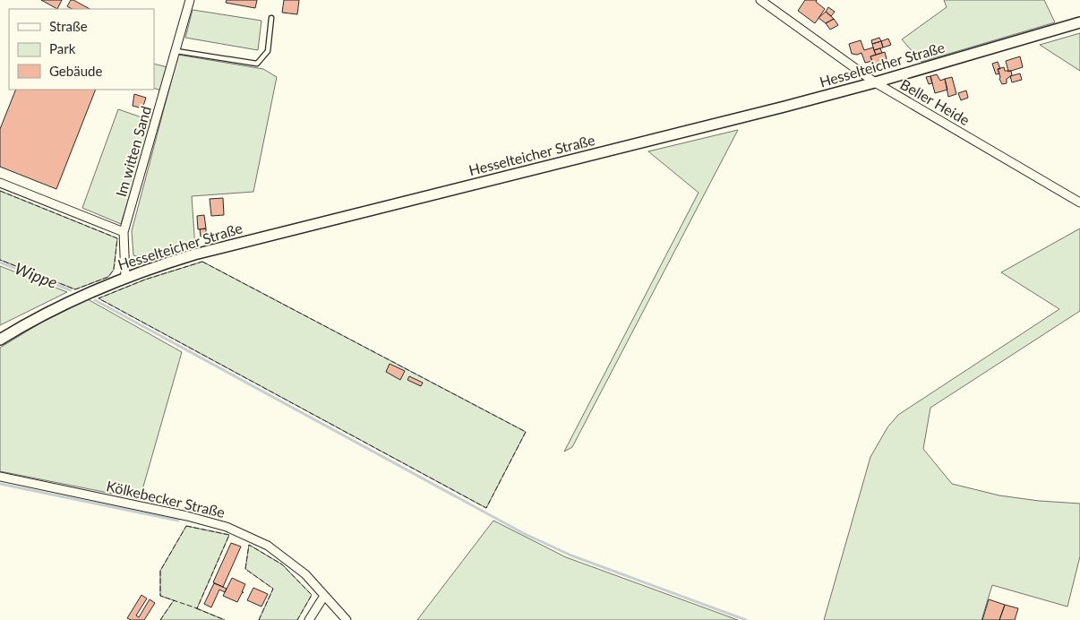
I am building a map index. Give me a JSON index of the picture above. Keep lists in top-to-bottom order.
{
  "streets": {
    "street": [
      "Hesselteicher Straße",
      "Beller Heide",
      "Im witten Sand",
      "Kölkebecker Straße"
    ]
  },
  "crossings": [
    ["Hesselteicher Straße", "Beller Heide"],
    ["Hesselteicher Straße", "Im witten Sand"]
  ],
  "water": ["Wippe"],
  "legend": ["Straße", "Park", "Gebäude"]
}
